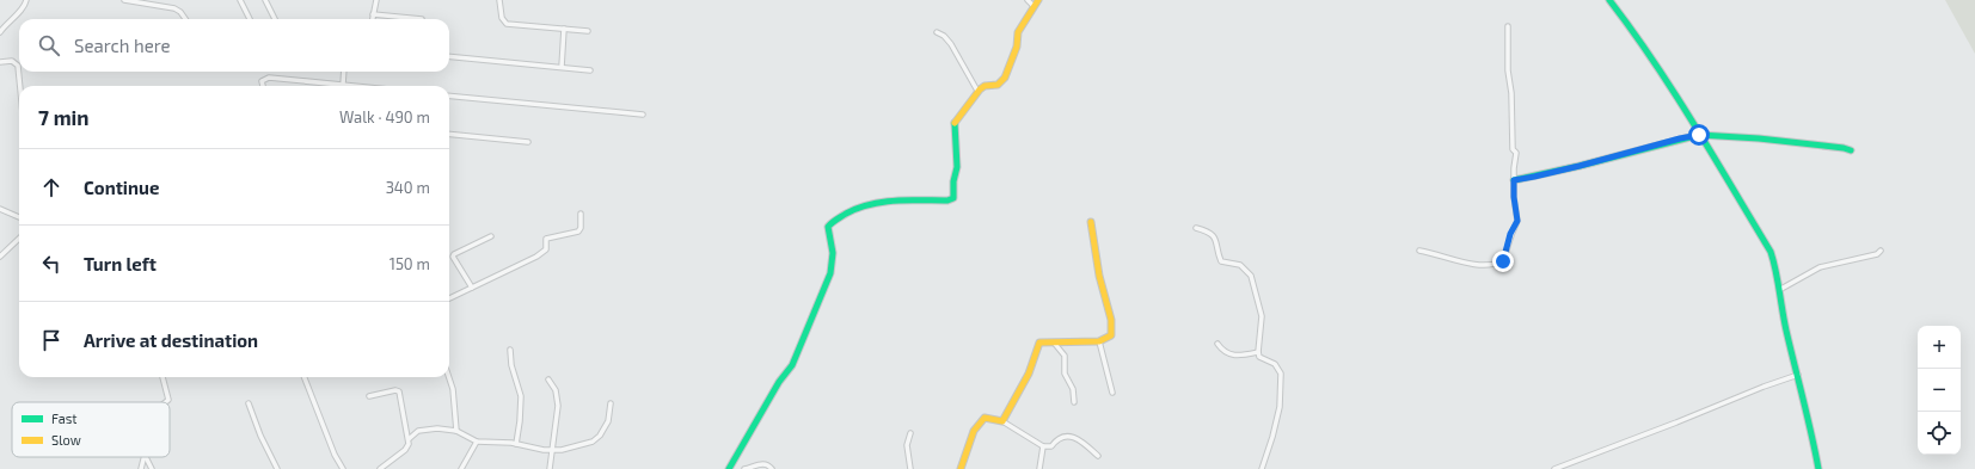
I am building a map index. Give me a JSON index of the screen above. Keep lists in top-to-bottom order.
{
  "legend": ["Fast", "Slow"],
  "page": {
    "search": "Search here",
    "heading": ["7 min", "Walk · 490 m"],
    "list": [
      ["Continue", "340 m"],
      ["Turn left", "150 m"],
      "Arrive at destination"
    ],
    "map_buttons": ["+", "−"]
  }
}
